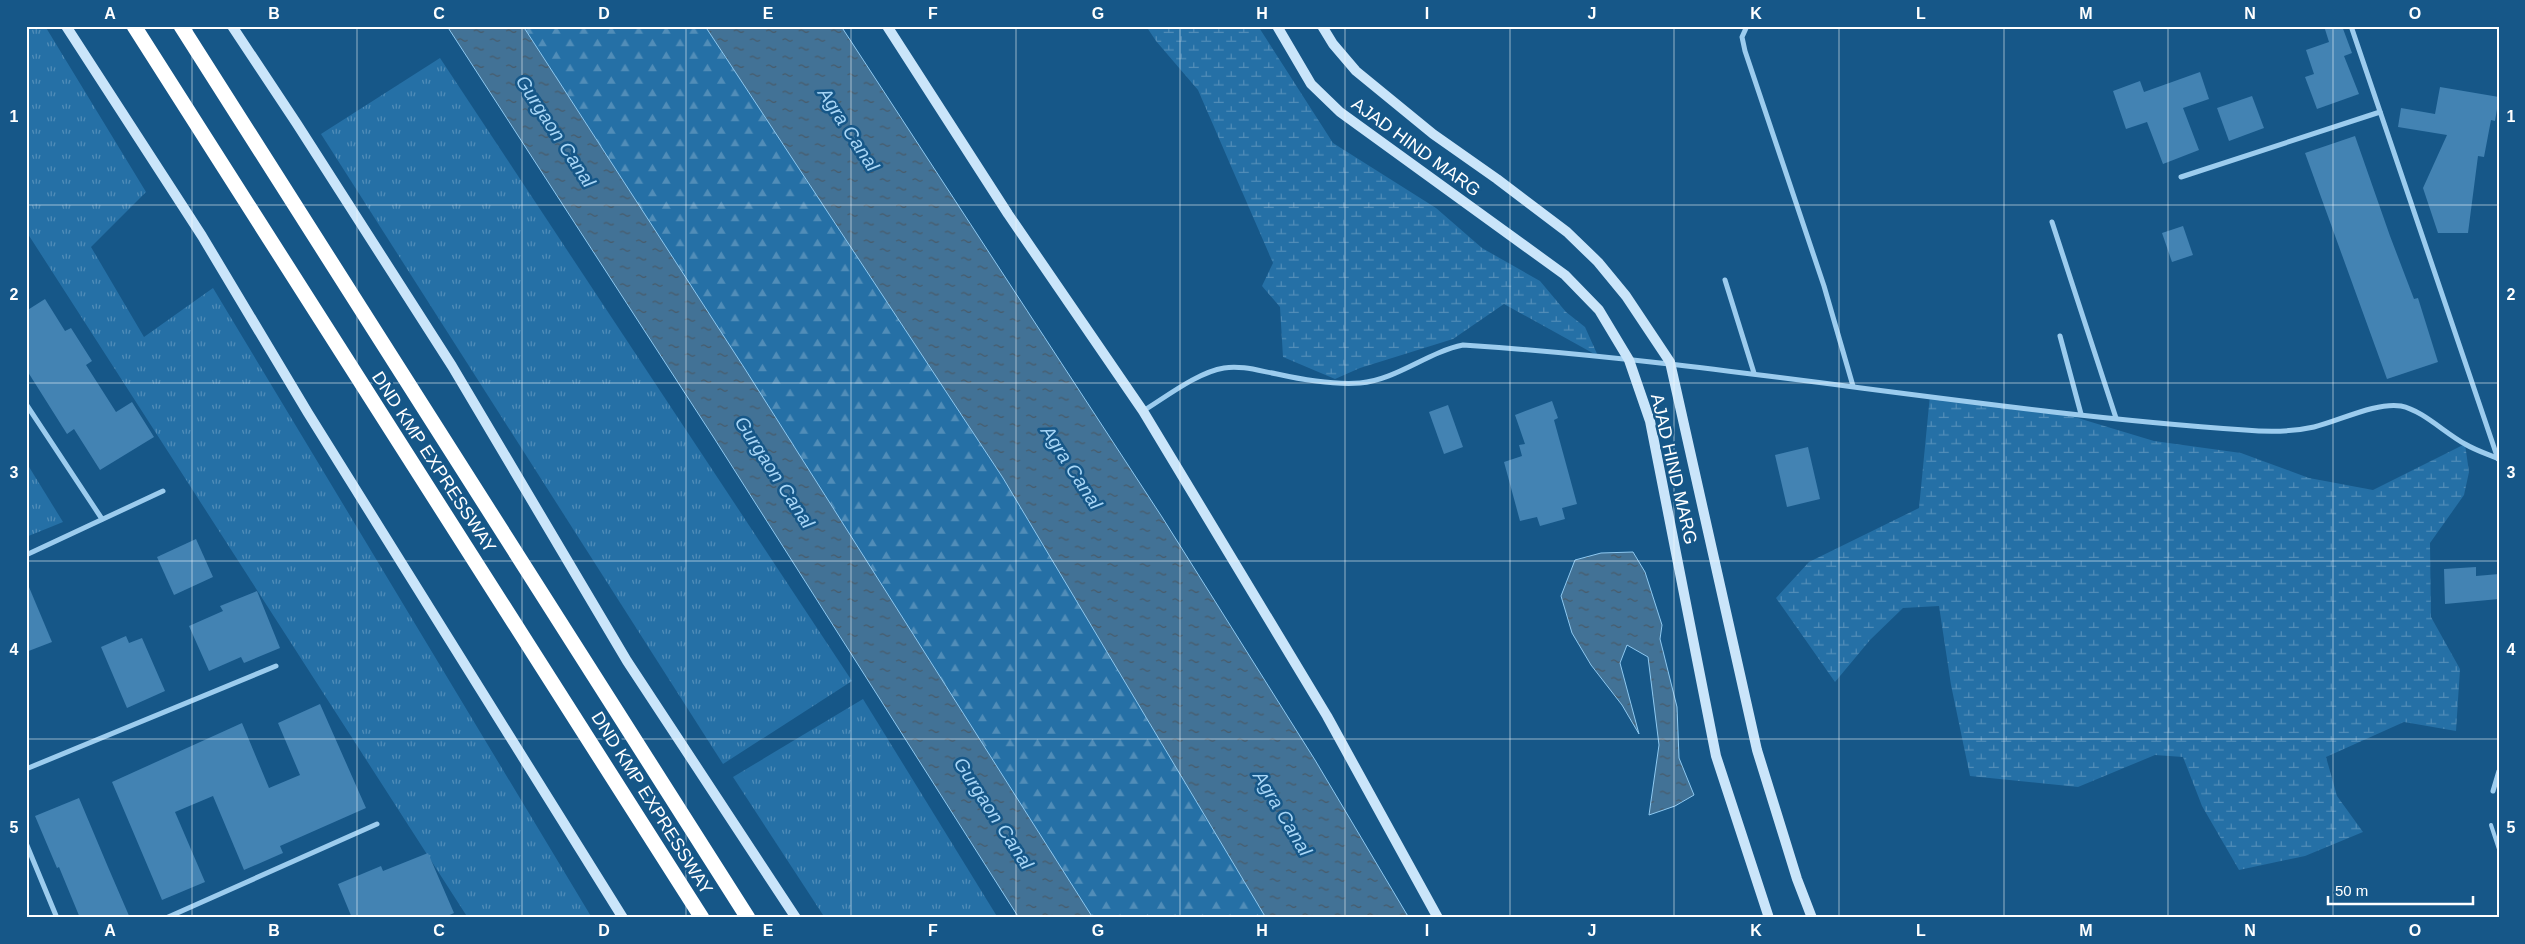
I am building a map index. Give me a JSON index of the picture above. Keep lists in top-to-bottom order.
{
  "streets": {
    "highway": ["DND KMP EXPRESSWAY"],
    "street": ["AJAD HIND MARG"]
  },
  "water": ["Agra Canal", "Gurgaon Canal"],
  "scale_bar": "50 m",
  "grid": {
    "columns": [
      "A",
      "B",
      "C",
      "D",
      "E",
      "F",
      "G",
      "H",
      "I",
      "J",
      "K",
      "L",
      "M",
      "N",
      "O"
    ],
    "rows": [
      "1",
      "2",
      "3",
      "4",
      "5"
    ]
  }
}
